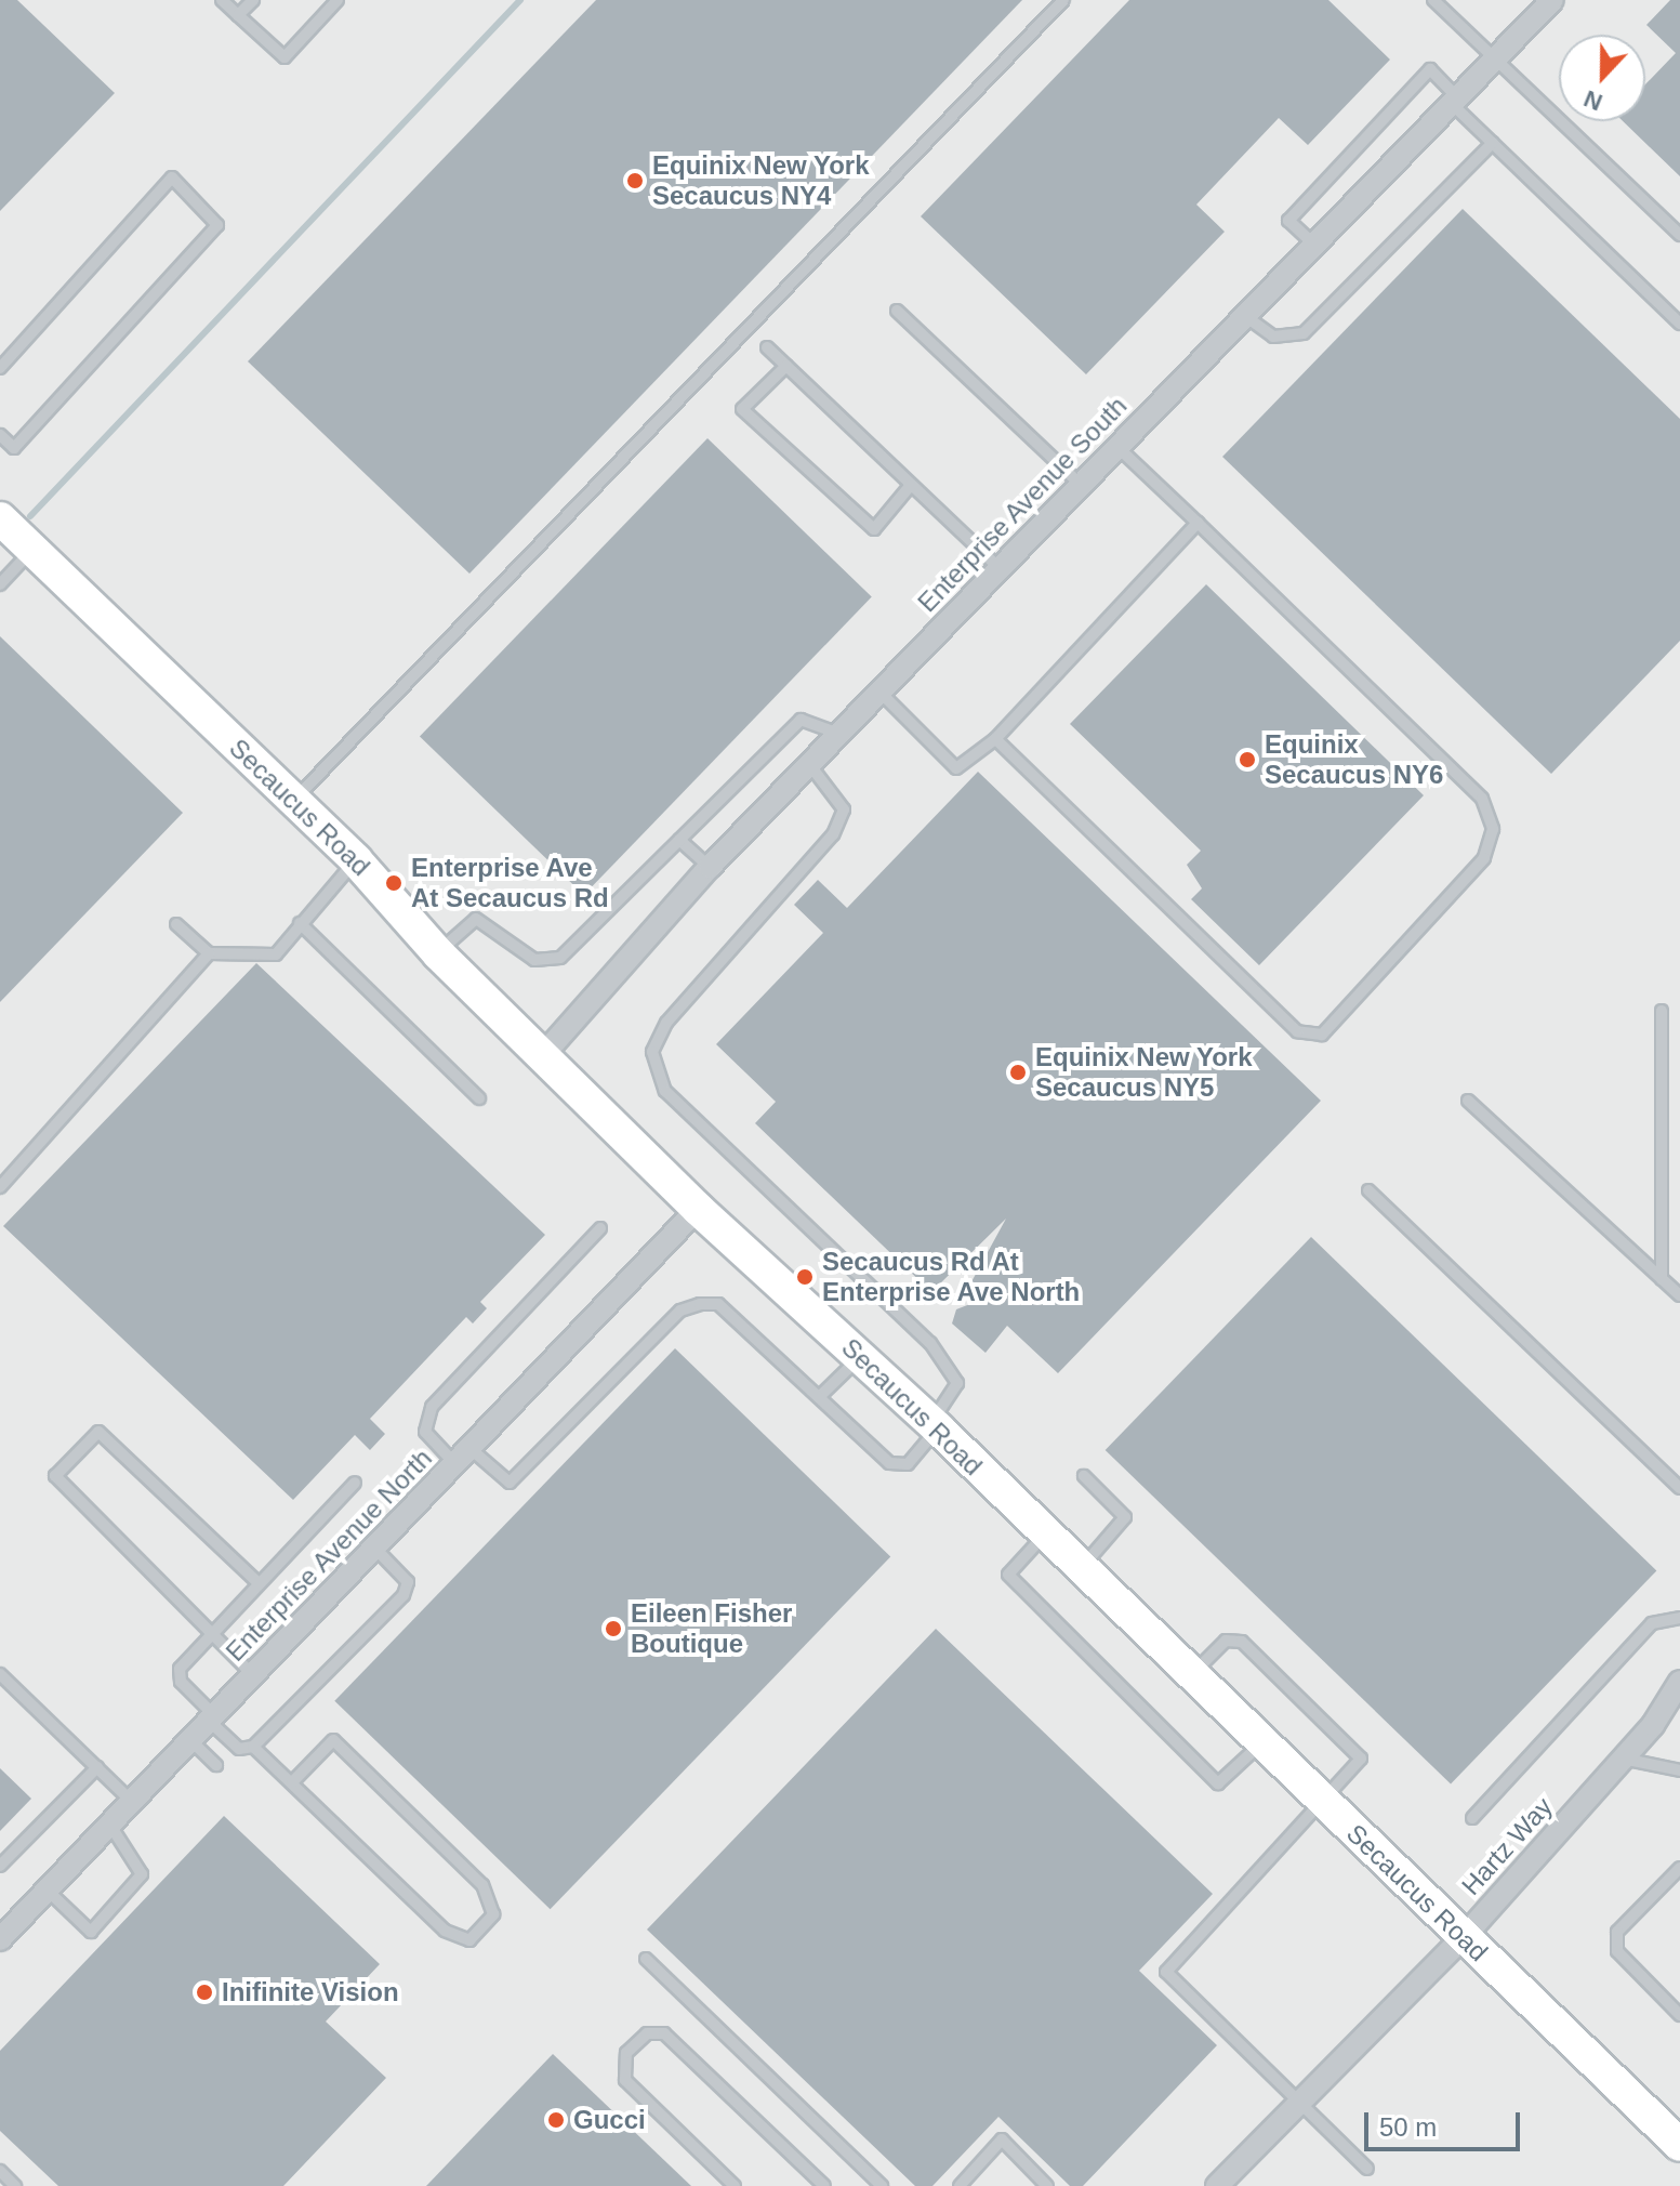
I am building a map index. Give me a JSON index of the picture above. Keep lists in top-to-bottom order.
{
  "streets": {
    "main road": ["Secaucus Road"],
    "street": ["Enterprise Avenue South", "Enterprise Avenue North", "Hartz Way"]
  },
  "crossings": [
    ["Enterprise Avenue South", "Secaucus Road"],
    ["Secaucus Road", "Enterprise Avenue North"],
    ["Secaucus Road", "Hartz Way"]
  ],
  "places": [
    "Equinix New York Secaucus NY4",
    "Equinix Secaucus NY6",
    "Enterprise Ave At Secaucus Rd",
    "Equinix New York Secaucus NY5",
    "Secaucus Rd At Enterprise Ave North",
    "Eileen Fisher Boutique",
    "Inifinite Vision",
    "Gucci"
  ],
  "scale_bar": "50 m",
  "north": "bottom"
}
